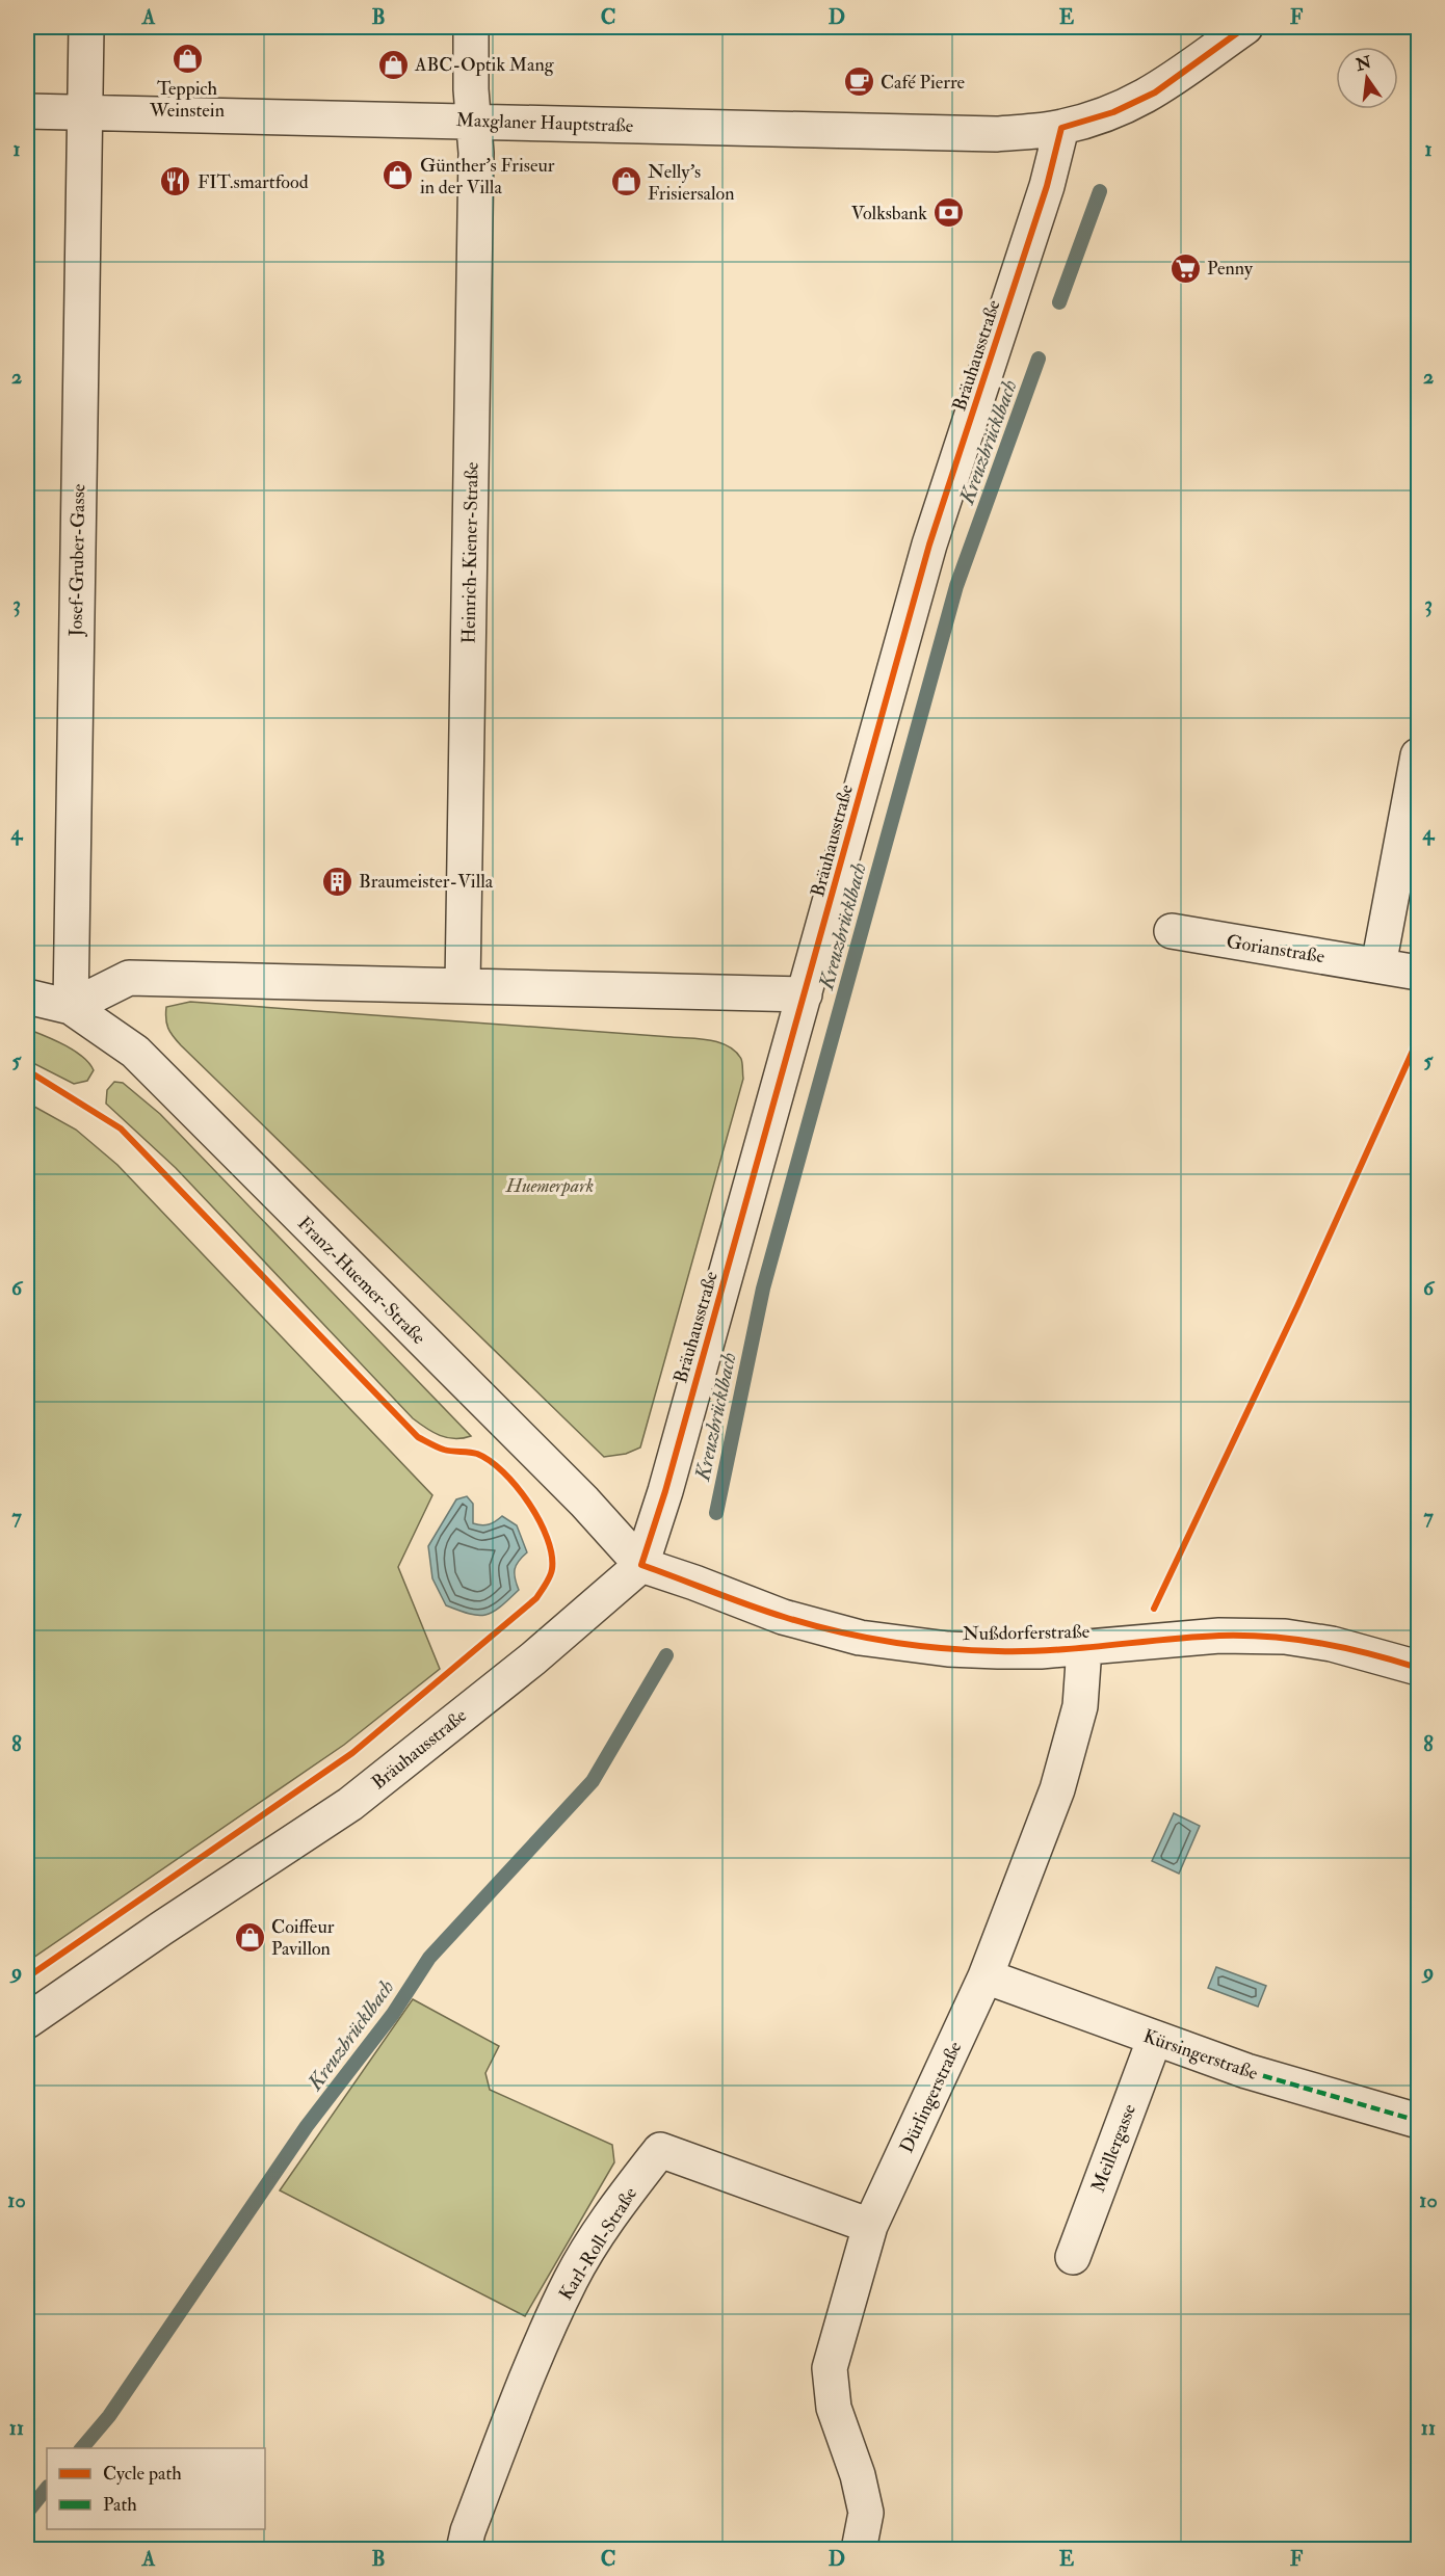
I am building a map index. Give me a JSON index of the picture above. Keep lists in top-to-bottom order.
{
  "streets": {
    "street": [
      "Maxglaner Hauptstraße",
      "Bräuhausstraße",
      "Heinrich-Kiener-Straße",
      "Josef-Gruber-Gasse",
      "Gorianstraße",
      "Franz-Huemer-Straße",
      "Nußdorferstraße",
      "Kürsingerstraße",
      "Dürlingerstraße",
      "Meillergasse",
      "Karl-Roll-Straße"
    ]
  },
  "crossings": [
    ["Maxglaner Hauptstraße", "Bräuhausstraße"],
    ["Maxglaner Hauptstraße", "Heinrich-Kiener-Straße"],
    ["Maxglaner Hauptstraße", "Josef-Gruber-Gasse"],
    ["Bräuhausstraße", "Franz-Huemer-Straße"],
    ["Bräuhausstraße", "Nußdorferstraße"],
    ["Josef-Gruber-Gasse", "Franz-Huemer-Straße"],
    ["Franz-Huemer-Straße", "Nußdorferstraße"],
    ["Nußdorferstraße", "Dürlingerstraße"],
    ["Kürsingerstraße", "Dürlingerstraße"],
    ["Kürsingerstraße", "Meillergasse"],
    ["Dürlingerstraße", "Karl-Roll-Straße"]
  ],
  "water": ["Kreuzbrücklbach"],
  "parks": ["Huemerpark"],
  "places": {
    "shop": [
      "Teppich Weinstein",
      "ABC-Optik Mang",
      "Günther's Friseur in der Villa",
      "Nelly's Frisiersalon",
      "Coiffeur Pavillon"
    ],
    "cafe": ["Café Pierre"],
    "restaurant": ["FIT.smartfood"],
    "bank": ["Volksbank"],
    "supermarket": ["Penny"],
    "building": ["Braumeister-Villa"]
  },
  "legend": ["Cycle path", "Path"],
  "north": "top",
  "grid": {
    "columns": [
      "A",
      "B",
      "C",
      "D",
      "E",
      "F"
    ],
    "rows": [
      "1",
      "2",
      "3",
      "4",
      "5",
      "6",
      "7",
      "8",
      "9",
      "10",
      "11"
    ]
  }
}
